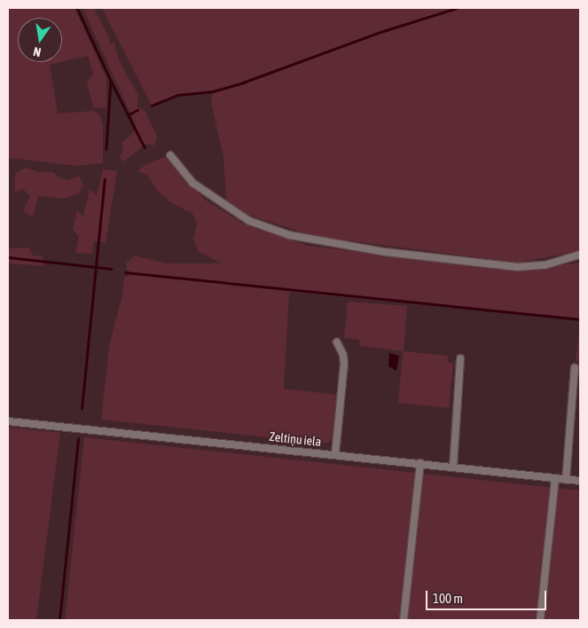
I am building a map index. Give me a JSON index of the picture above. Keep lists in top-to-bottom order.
{
  "streets": {
    "street": ["Zeltiņu iela"]
  },
  "scale_bar": "100 m",
  "north": "bottom"
}
